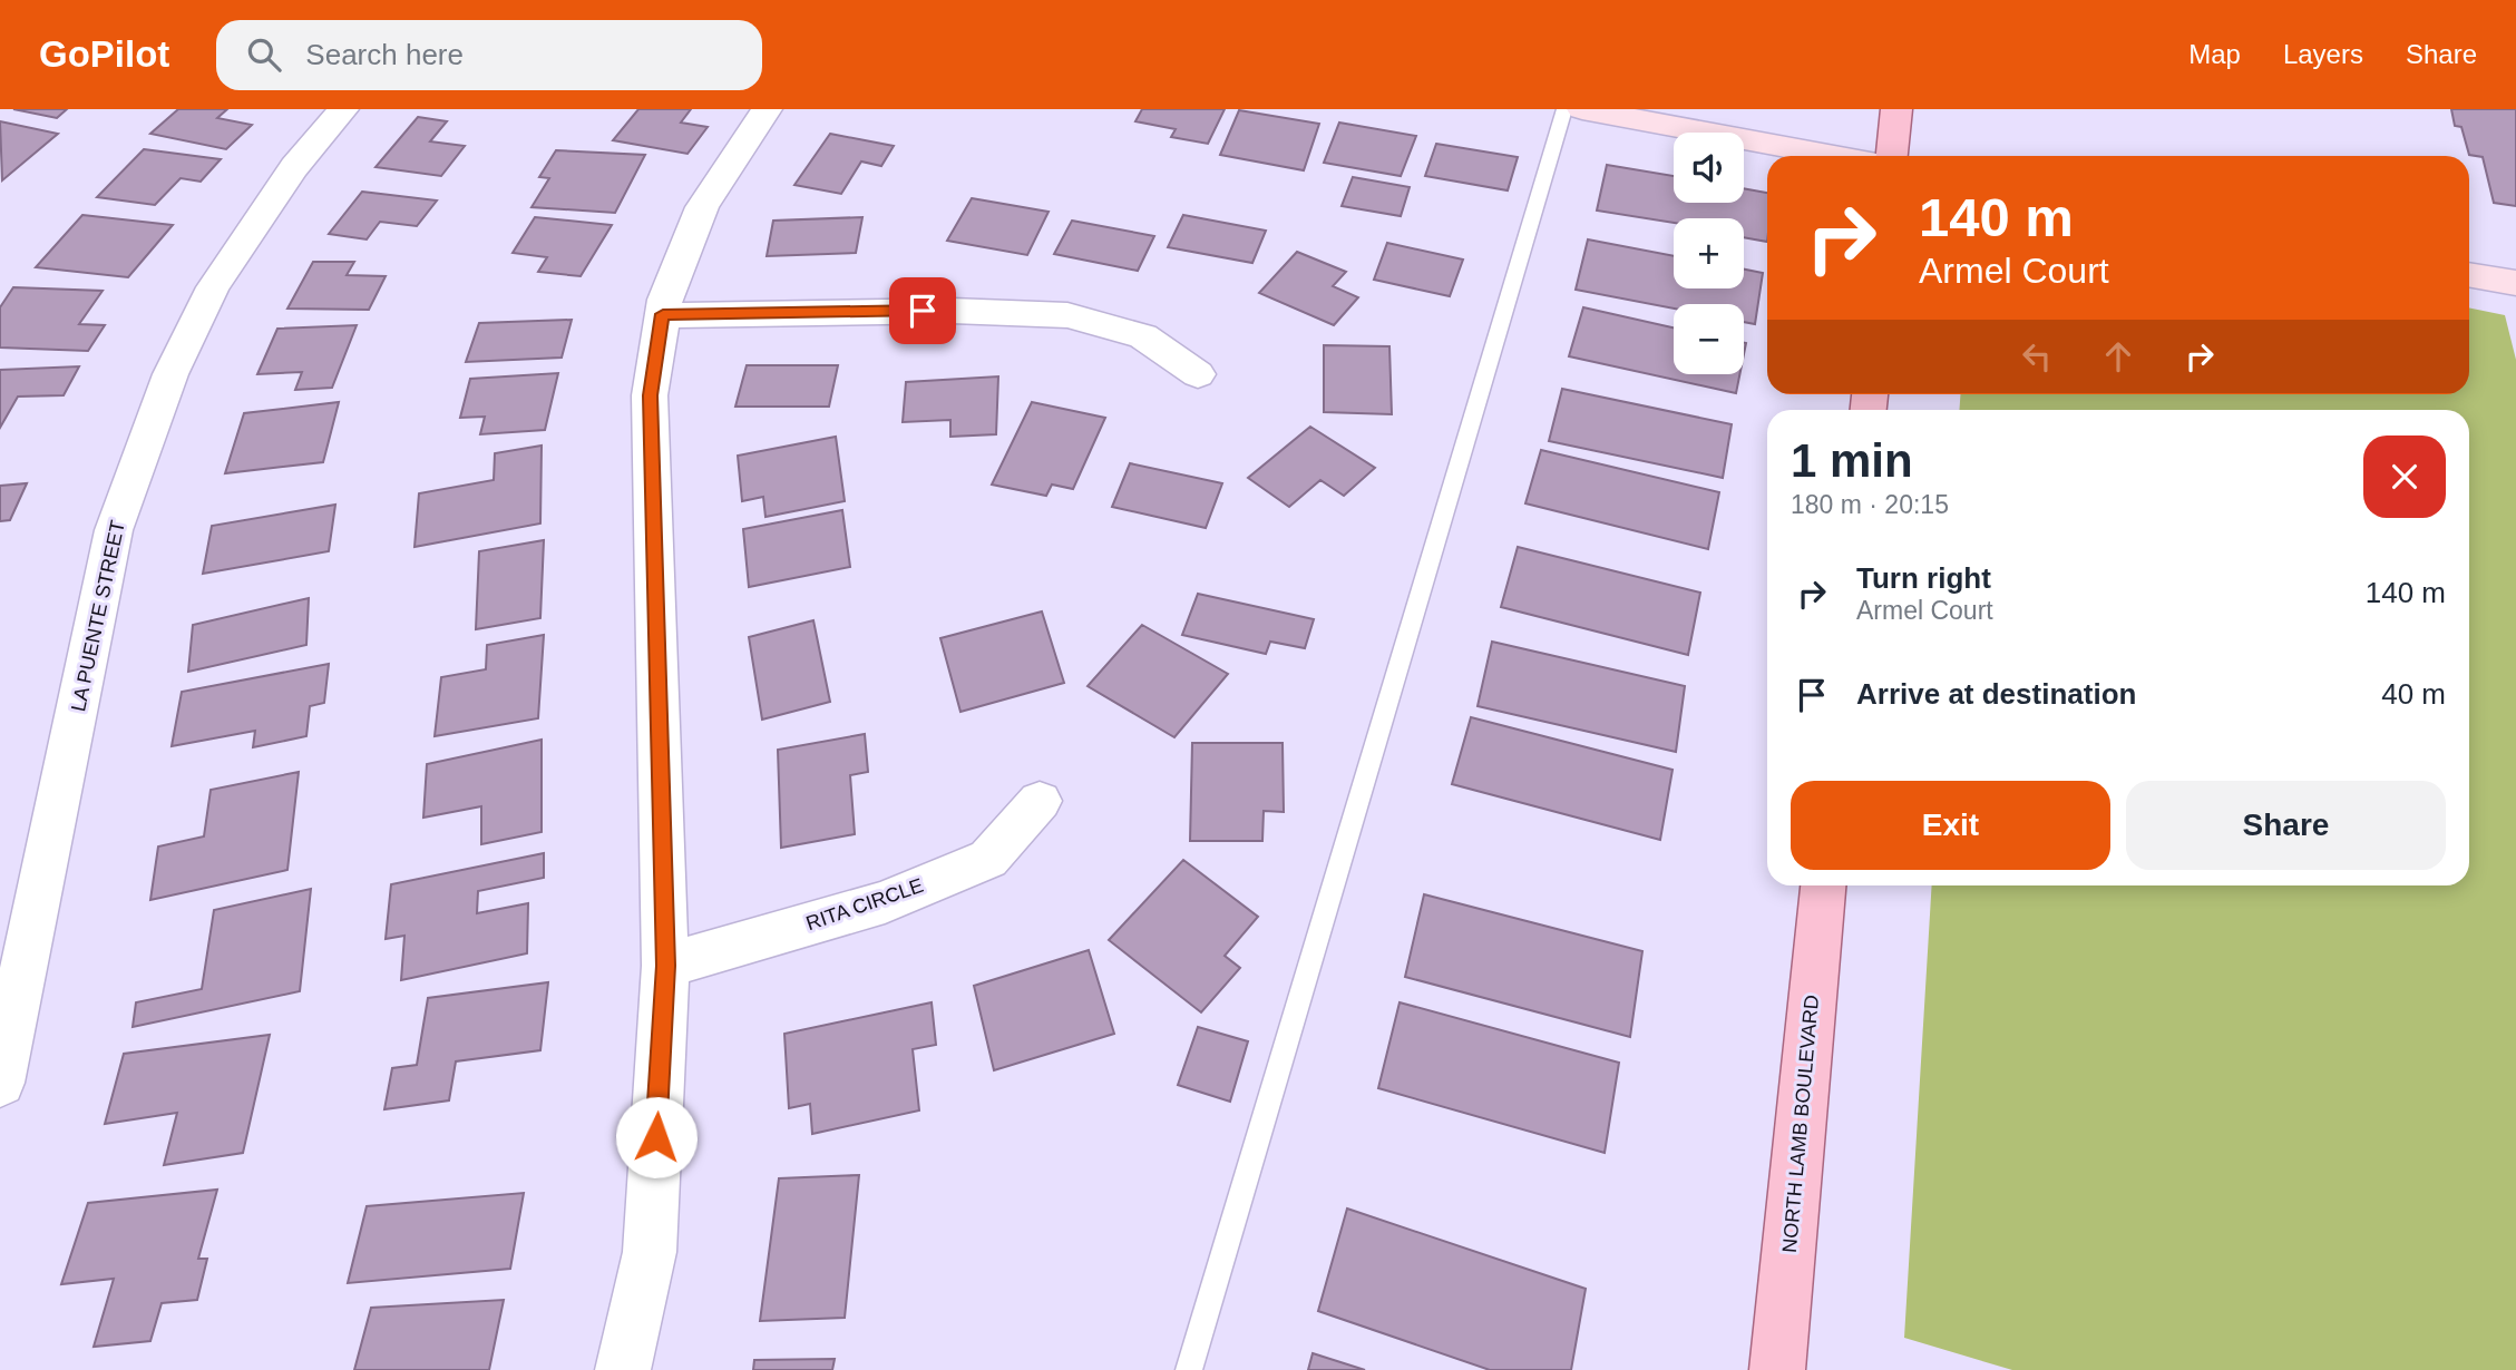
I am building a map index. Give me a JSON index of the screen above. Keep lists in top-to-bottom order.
{
  "streets": {
    "main road": ["NORTH LAMB BOULEVARD"],
    "street": ["LA PUENTE STREET", "RITA CIRCLE"]
  },
  "page": {
    "header": "GoPilot",
    "search": "Search here",
    "nav": ["Map", "Layers", "Share"],
    "map_buttons": ["+", "−"],
    "turn": ["140 m", "Armel Court"],
    "heading": ["1 min", "180 m · 20:15"],
    "list": [
      {
        "name": "Turn right",
        "note": "Armel Court",
        "value": "140 m"
      },
      {
        "name": "Arrive at destination",
        "value": "40 m"
      }
    ],
    "buttons": ["Exit", "Share"]
  }
}
